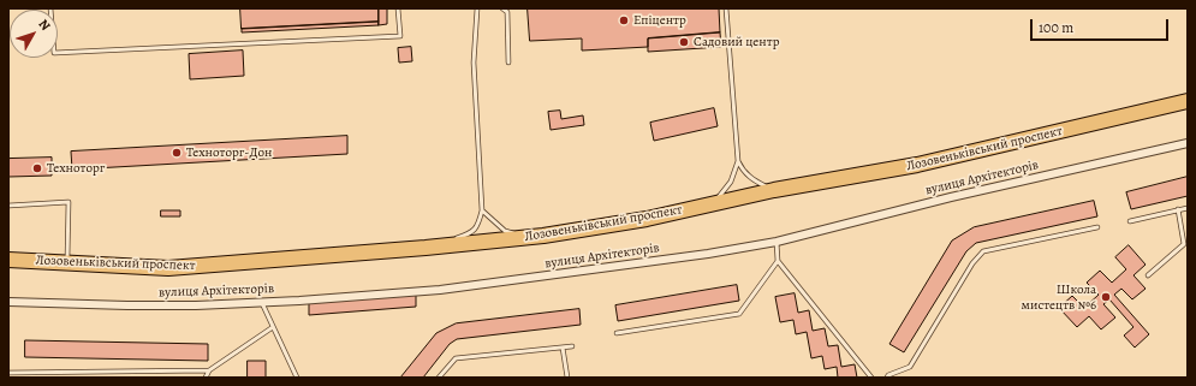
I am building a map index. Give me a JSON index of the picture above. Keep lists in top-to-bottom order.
{
  "streets": {
    "highway": ["Лозовеньківський проспект"],
    "street": ["вулиця Архітекторів"]
  },
  "places": [
    "Епіцентр",
    "Садовий центр",
    "Техноторг-Дон",
    "Техноторг",
    "Школа мистецтв №6"
  ],
  "scale_bar": "100 m",
  "north": "top right"
}
